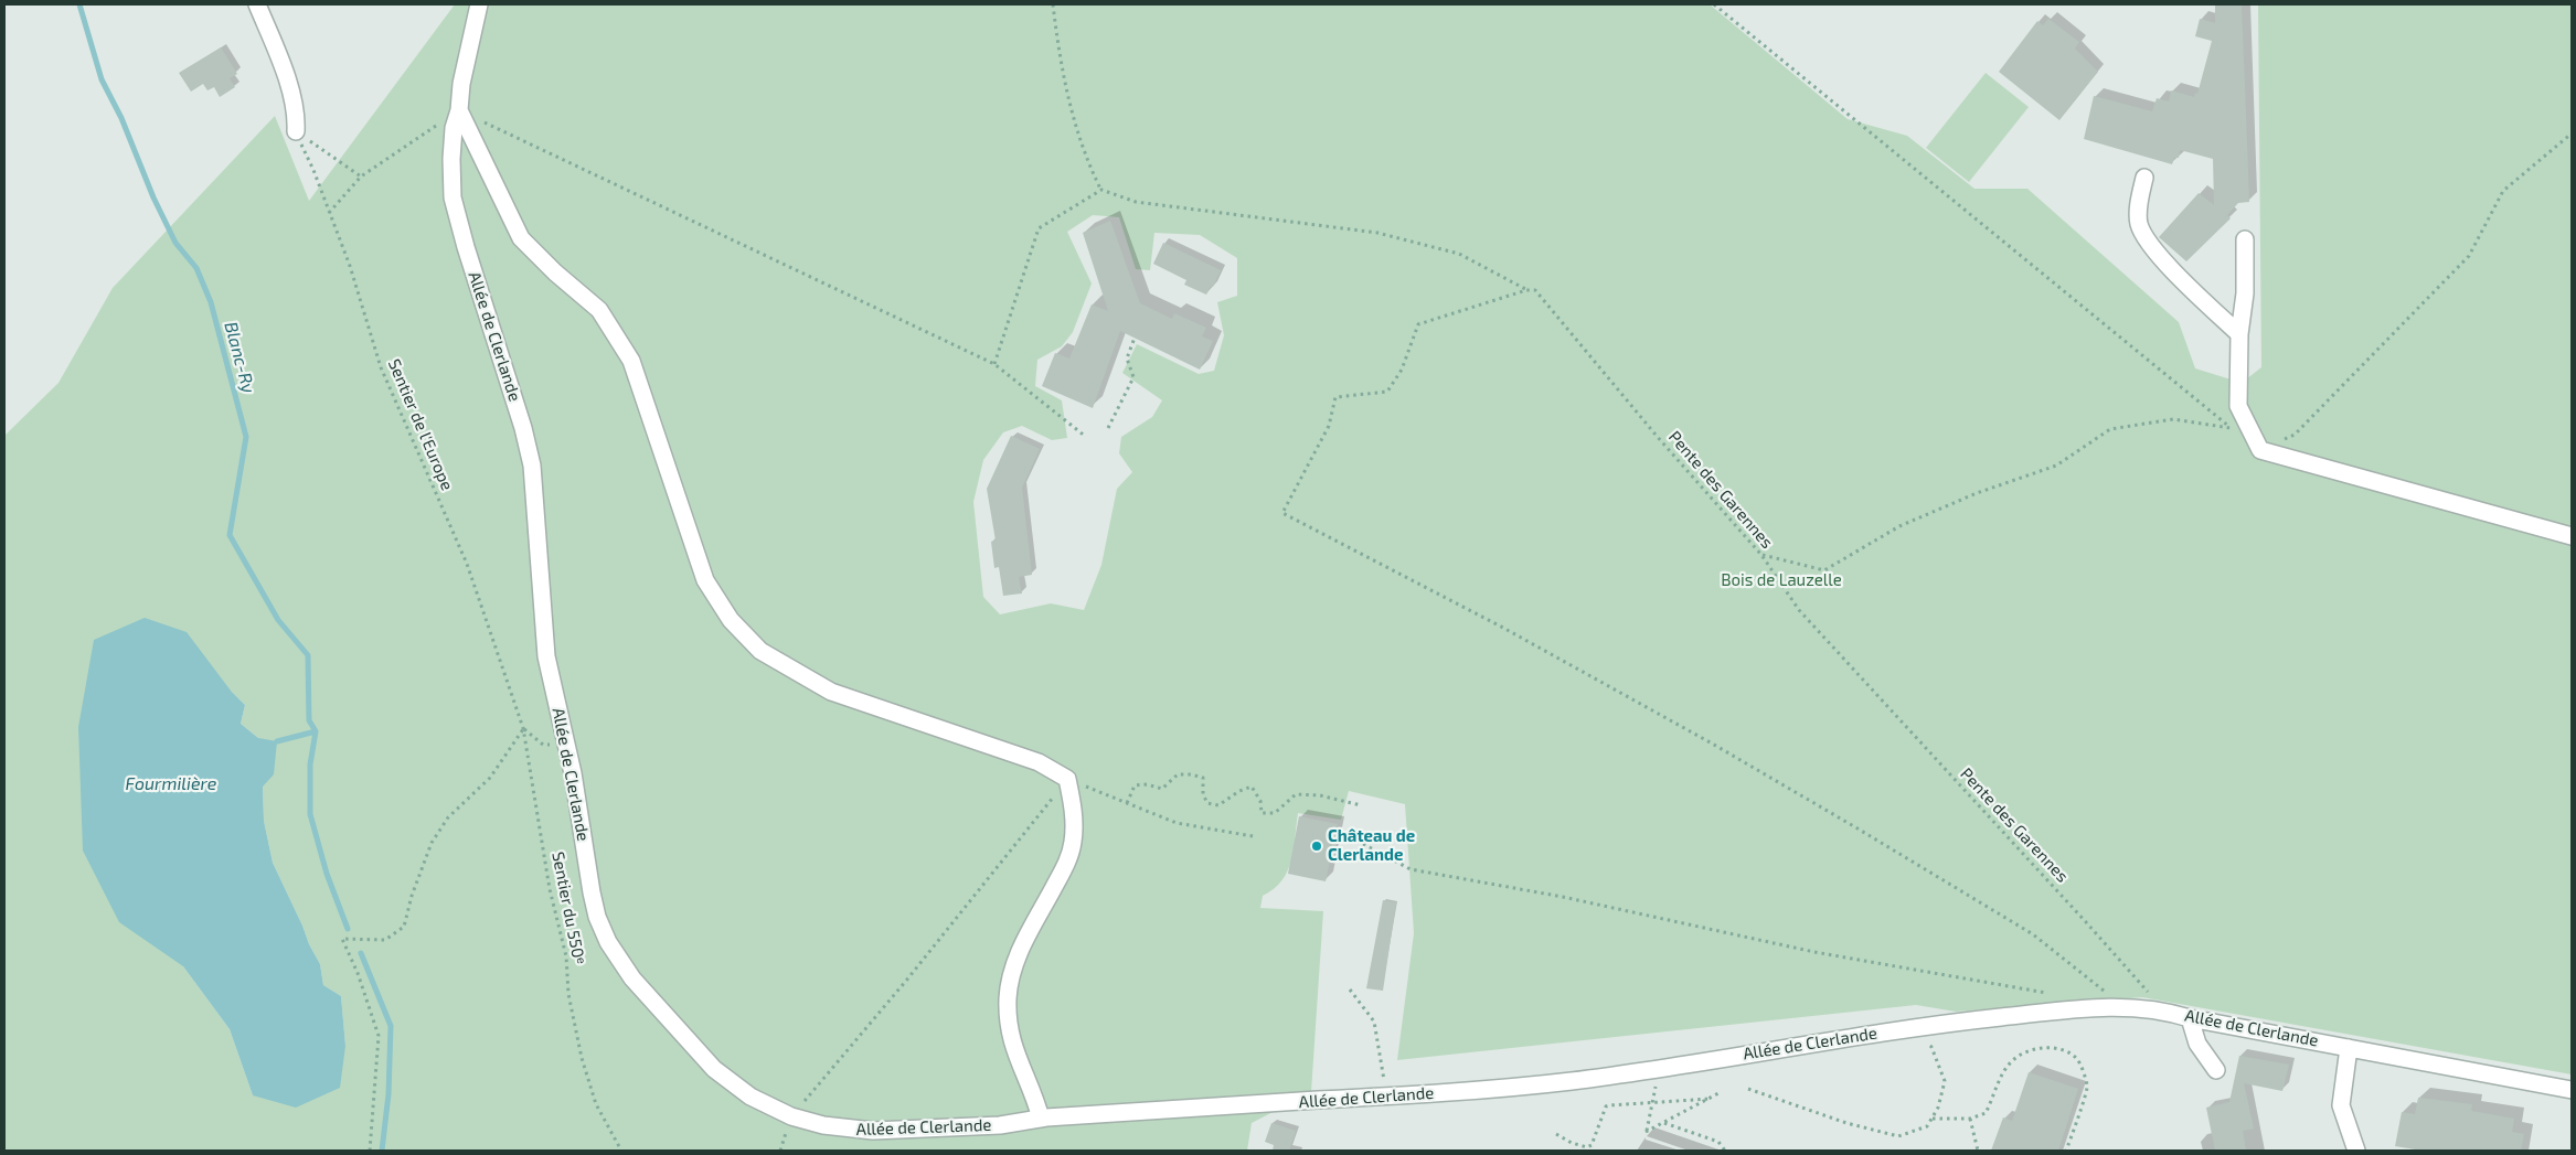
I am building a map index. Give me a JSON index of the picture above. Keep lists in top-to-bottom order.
{
  "streets": {
    "street": ["Allée de Clerlande"],
    "path": ["Sentier de l'Europe", "Pente des Garennes", "Sentier du 550ᵉ"]
  },
  "crossings": [
    ["Allée de Clerlande", "Pente des Garennes"],
    ["Sentier de l'Europe", "Sentier du 550ᵉ"]
  ],
  "water": ["Blanc-Ry", "Fourmilière"],
  "parks": ["Bois de Lauzelle"],
  "places": ["Château de Clerlande"]
}
